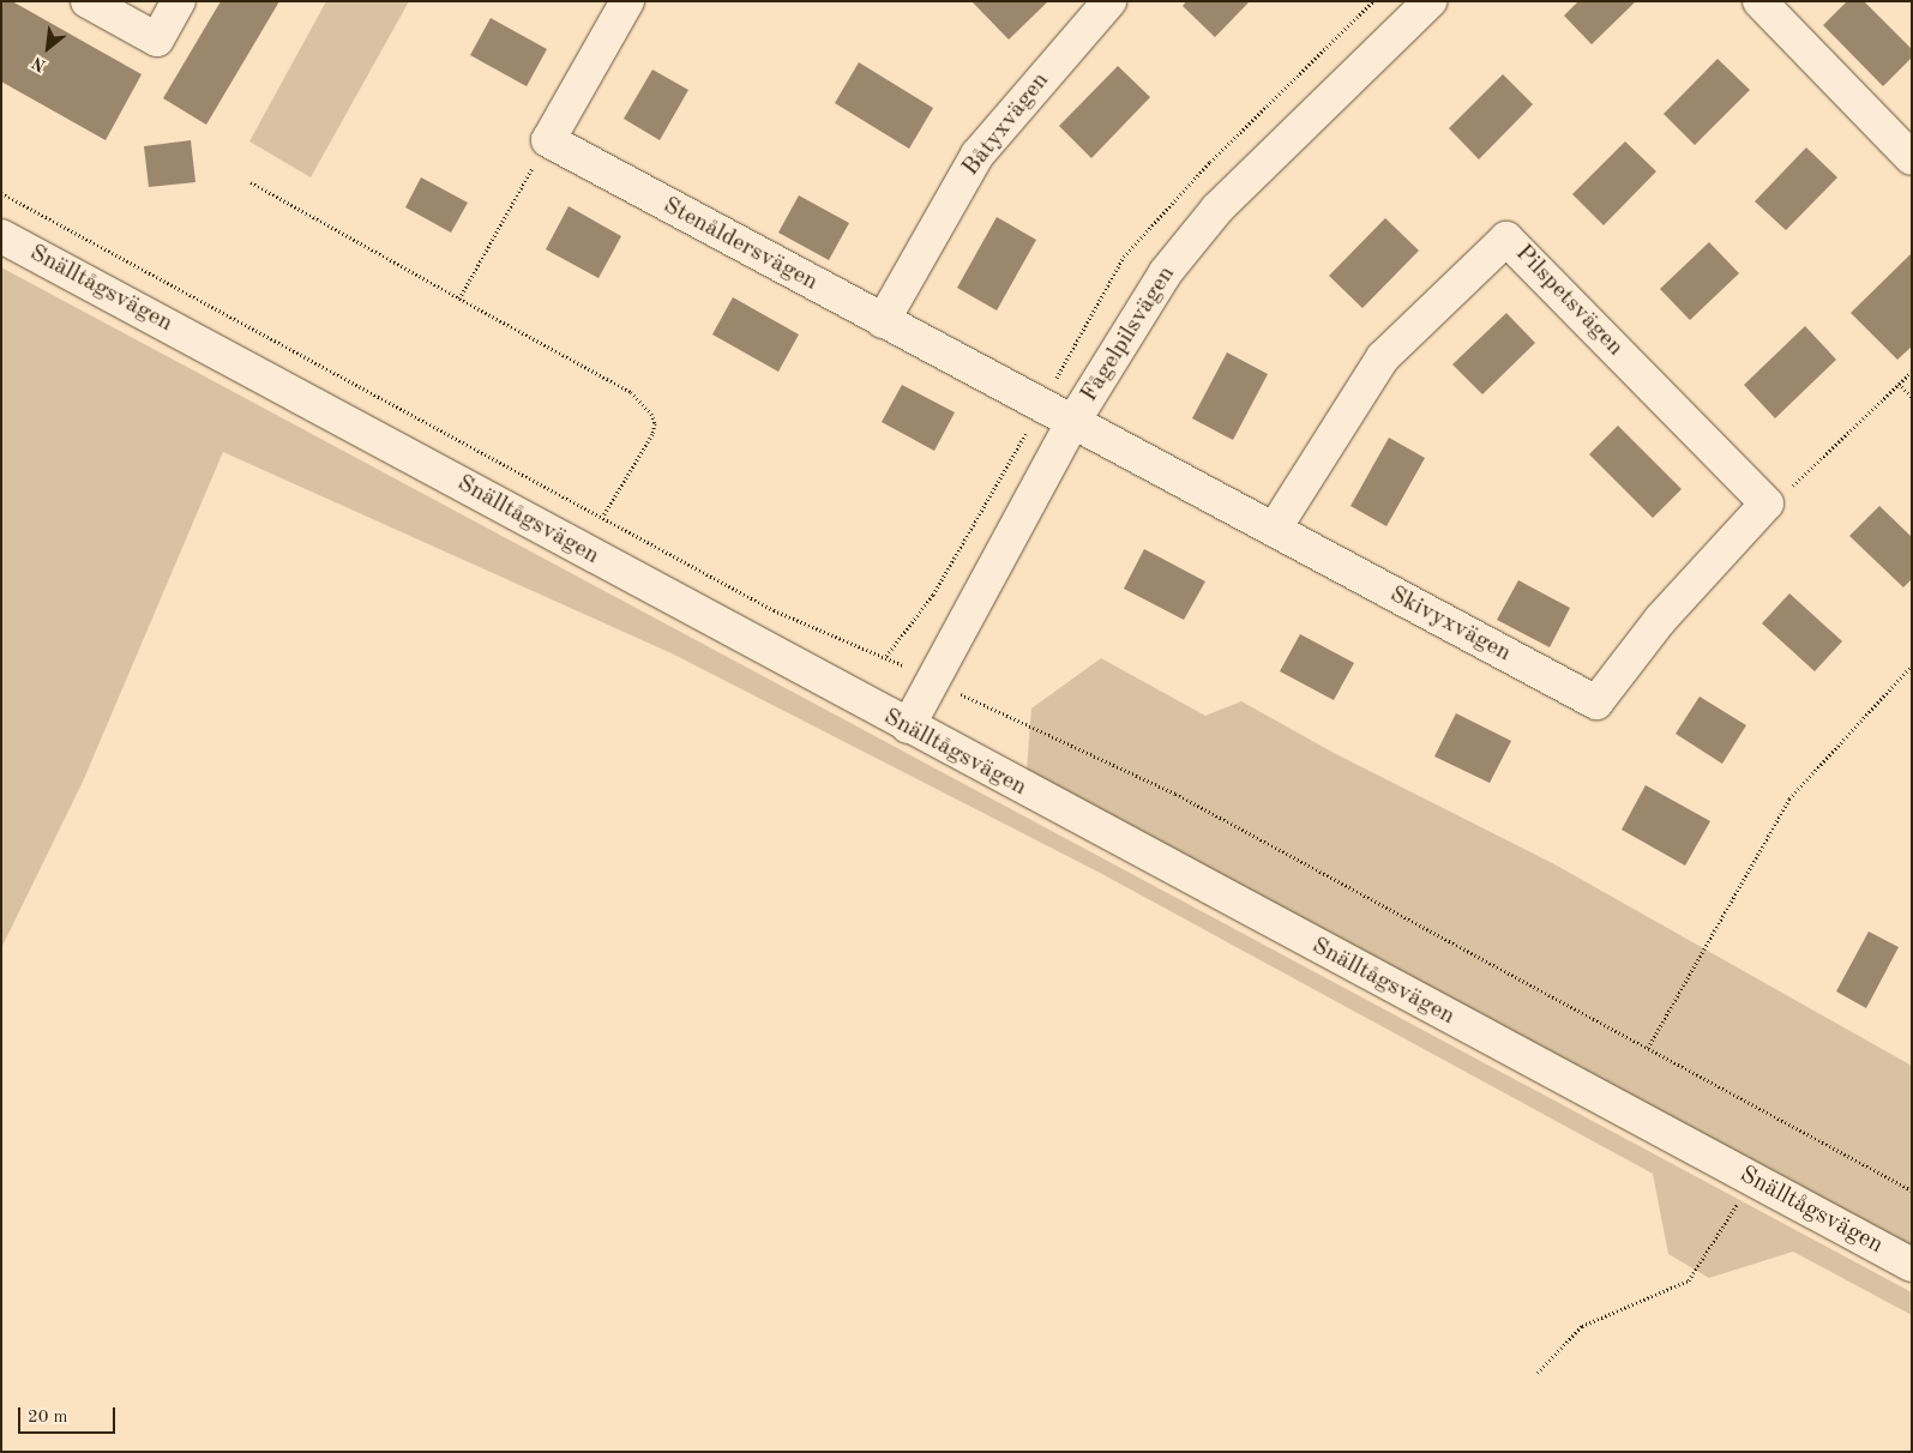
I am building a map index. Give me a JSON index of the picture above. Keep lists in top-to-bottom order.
{
  "streets": {
    "street": [
      "Båtyxvägen",
      "Stenåldersvägen",
      "Snälltågsvägen",
      "Pilspetsvägen",
      "Fågelpilsvägen",
      "Skivyxvägen"
    ]
  },
  "crossings": [
    ["Båtyxvägen", "Stenåldersvägen"],
    ["Stenåldersvägen", "Fågelpilsvägen"],
    ["Stenåldersvägen", "Skivyxvägen"],
    ["Snälltågsvägen", "Fågelpilsvägen"],
    ["Pilspetsvägen", "Skivyxvägen"],
    ["Fågelpilsvägen", "Skivyxvägen"]
  ],
  "scale_bar": "20 m",
  "north": "bottom left"
}
